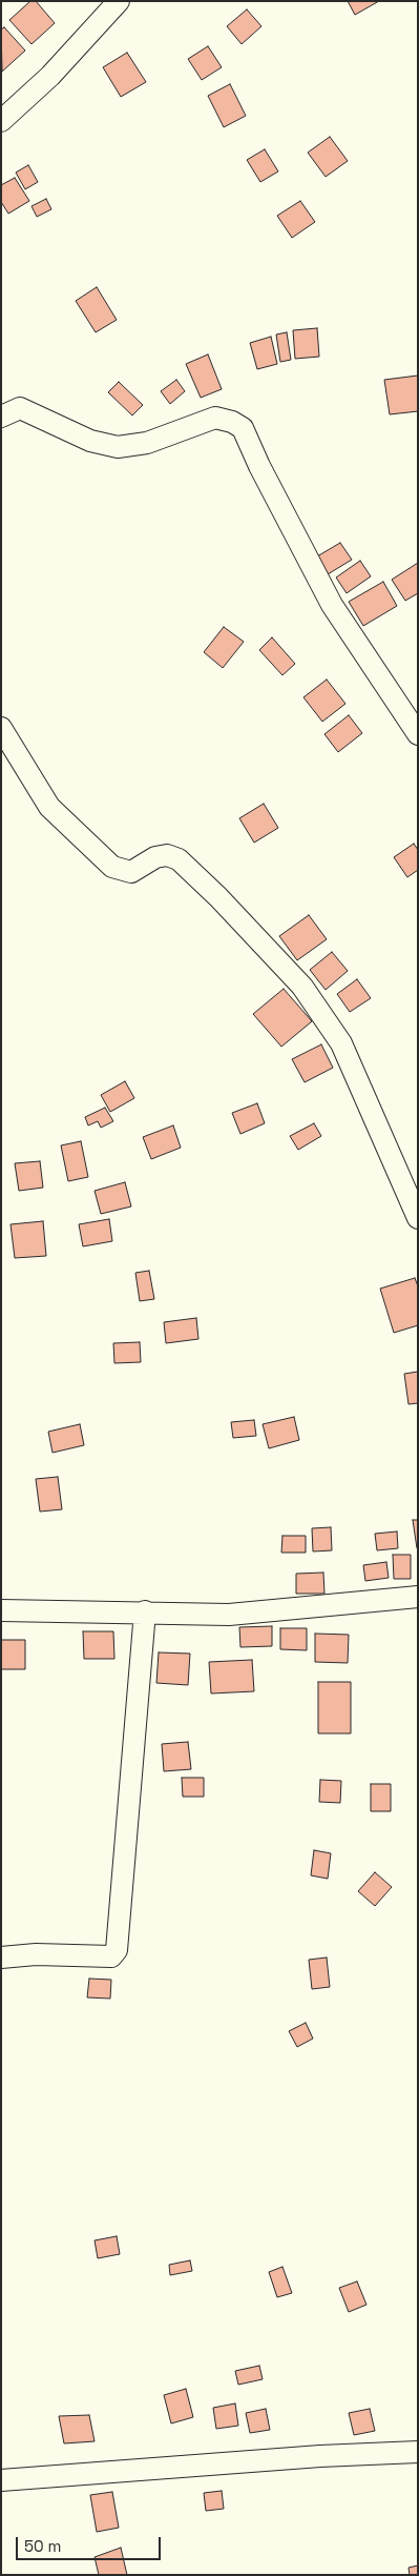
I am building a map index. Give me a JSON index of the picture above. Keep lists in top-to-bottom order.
{
  "scale_bar": "50 m"
}
